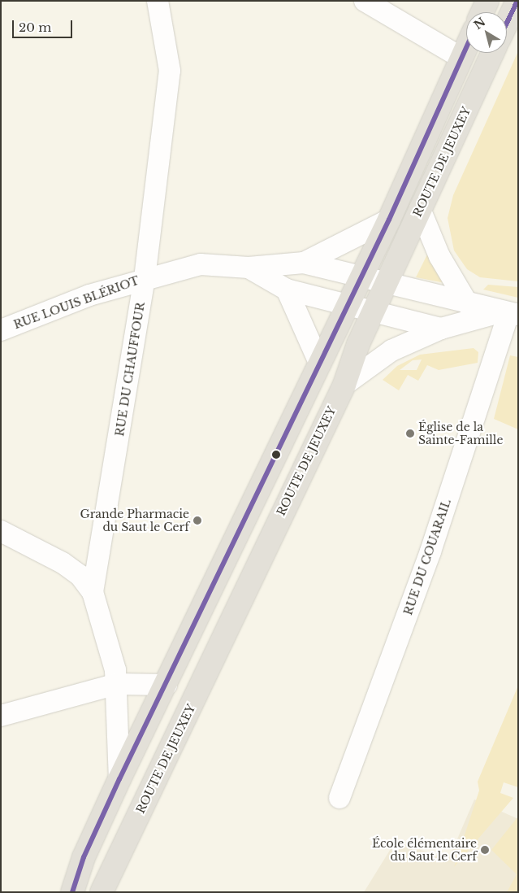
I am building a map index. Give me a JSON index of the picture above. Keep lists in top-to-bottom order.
{
  "streets": {
    "main road": ["ROUTE DE JEUXEY"],
    "street": ["RUE LOUIS BLÉRIOT", "RUE DU CHAUFFOUR", "RUE DU COUARAIL"]
  },
  "crossings": [
    ["ROUTE DE JEUXEY", "RUE LOUIS BLÉRIOT"],
    ["RUE LOUIS BLÉRIOT", "RUE DU CHAUFFOUR"],
    ["RUE LOUIS BLÉRIOT", "RUE DU COUARAIL"]
  ],
  "places": ["Église de la Sainte-Famille", "Grande Pharmacie du Saut le Cerf", "École élémentaire du Saut le Cerf"],
  "scale_bar": "20 m",
  "north": "top left"
}
